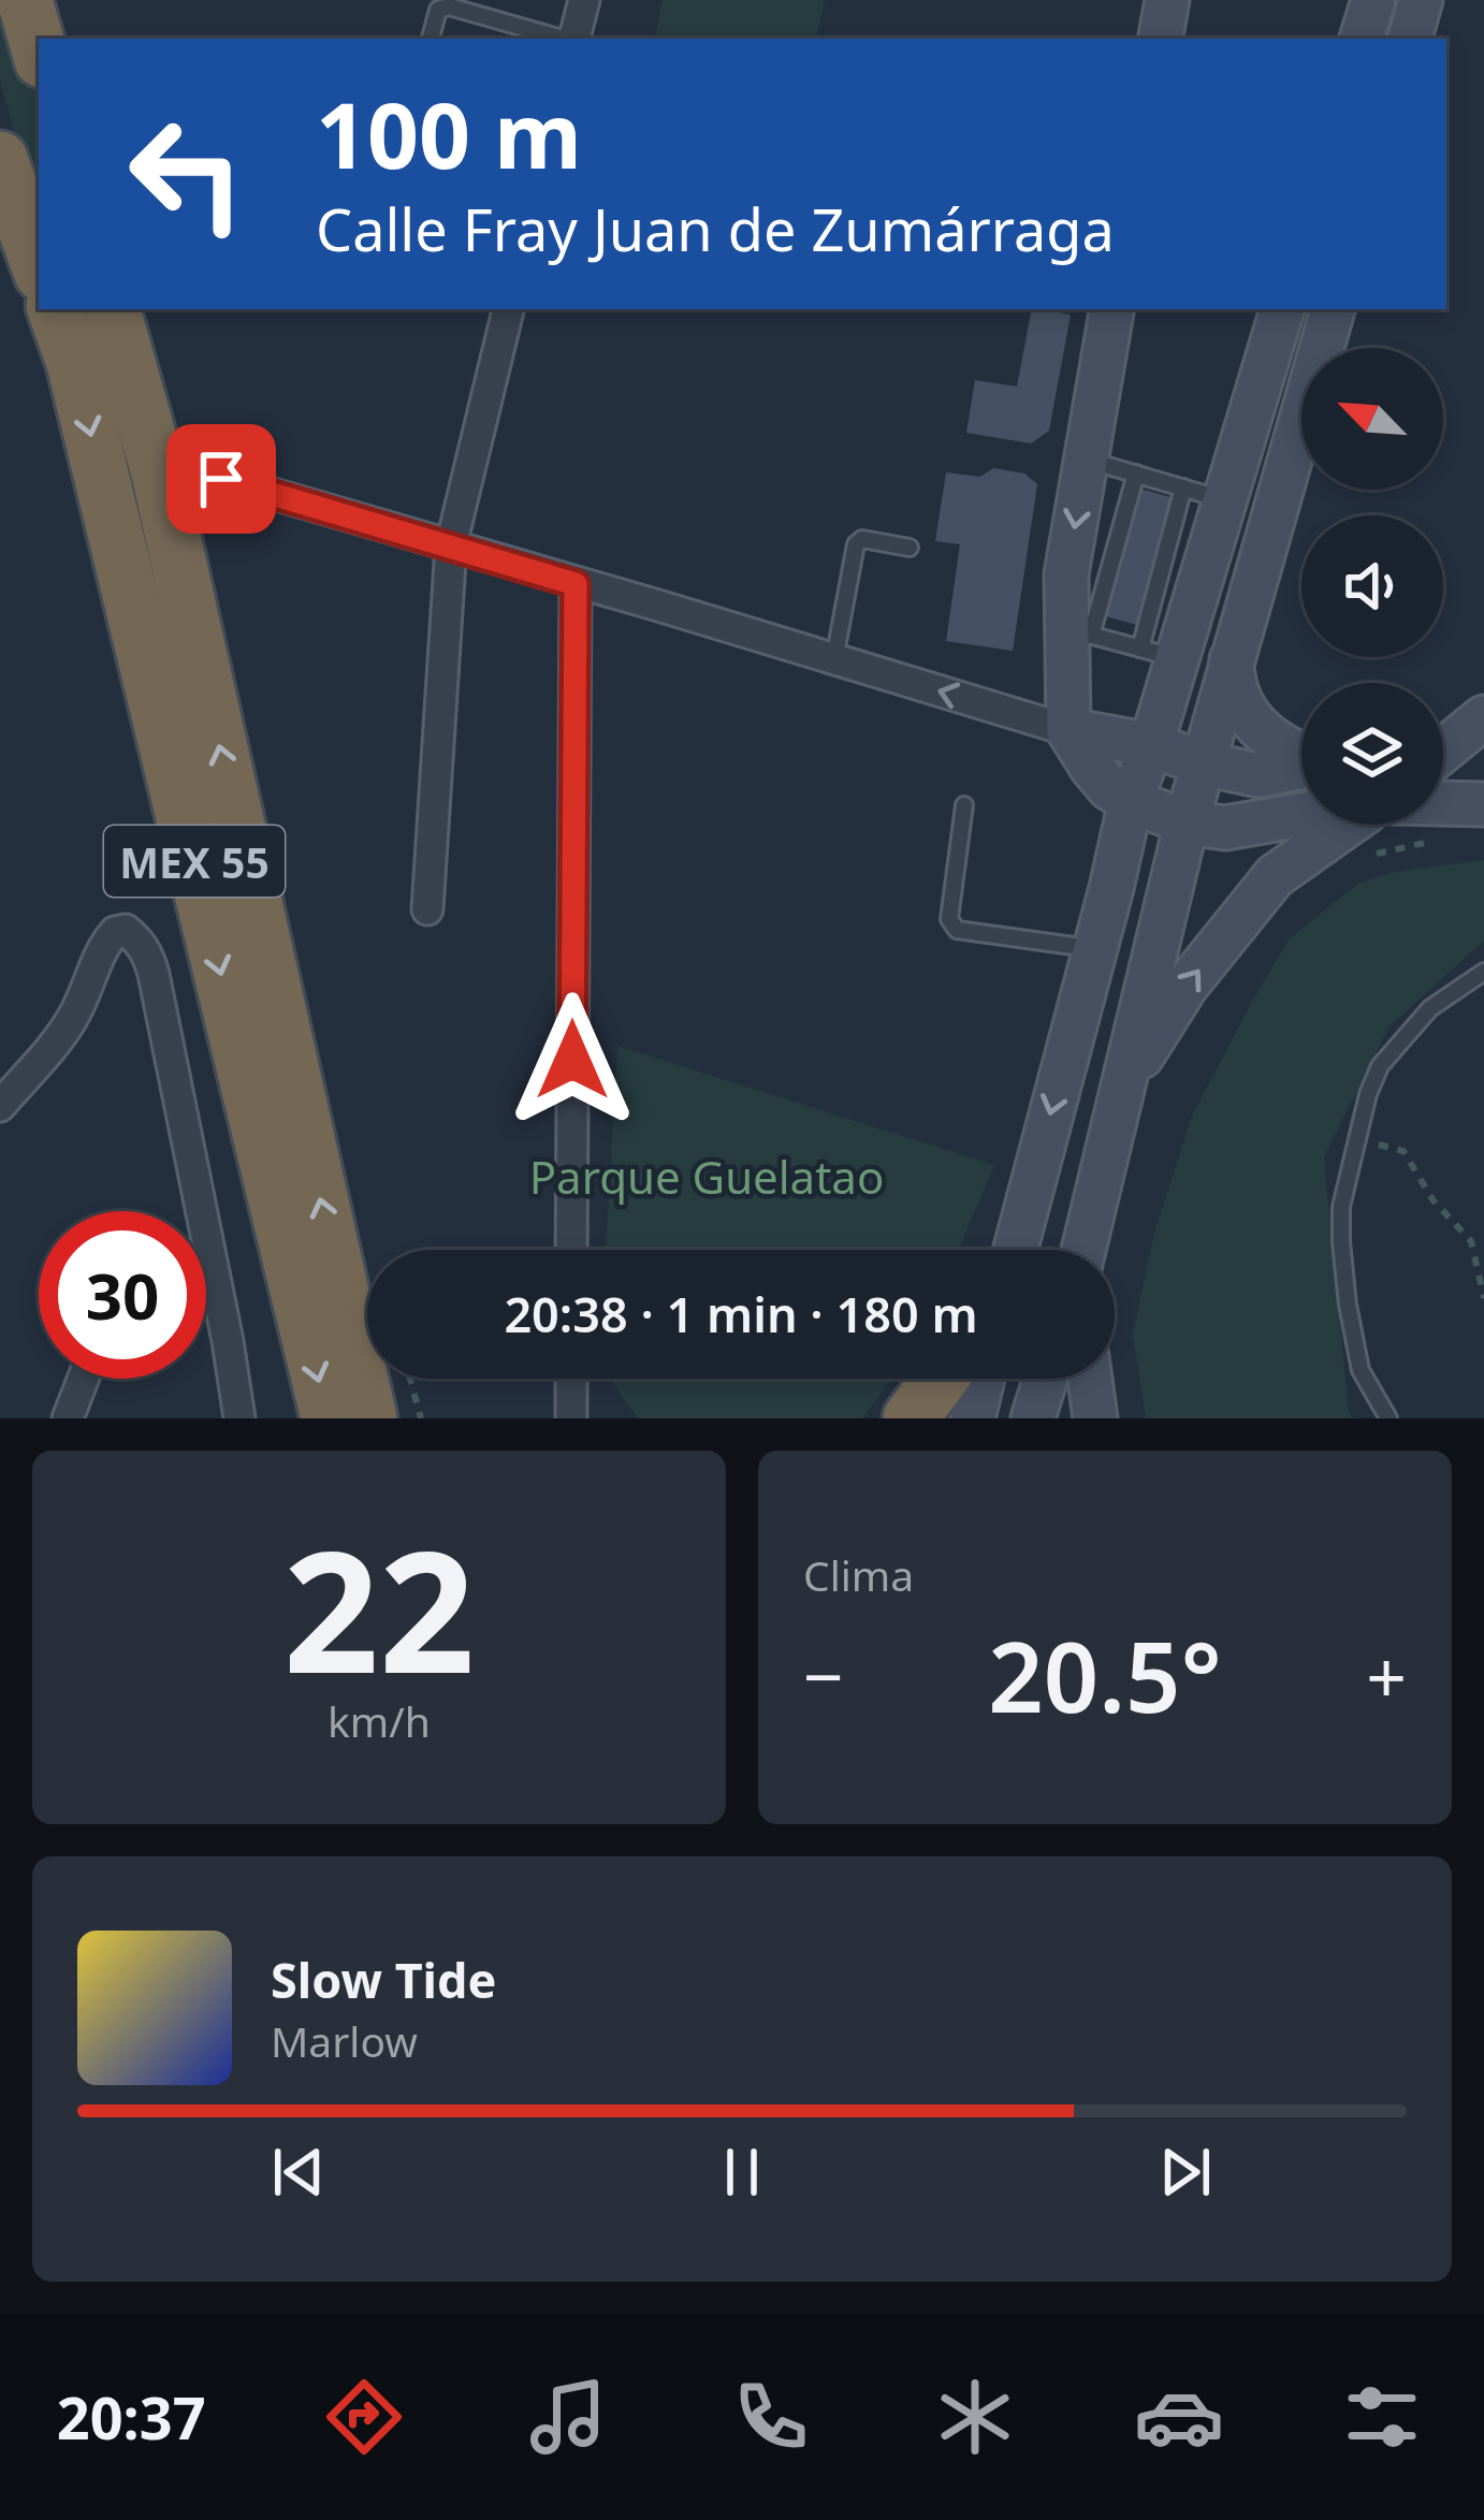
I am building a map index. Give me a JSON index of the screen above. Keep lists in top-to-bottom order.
{
  "streets": {
    "highway": ["MEX 55"]
  },
  "parks": ["Parque Guelatao"],
  "north": "top left",
  "page": {
    "turn": ["100 m", "Calle Fray Juan de Zumárraga"],
    "limit": "30",
    "trip": "20:38 · 1 min · 180 m",
    "tile": [
      ["22", "km/h"],
      "Clima"
    ],
    "heat": ["−", "20.5°", "+"],
    "song": ["Slow Tide", "Marlow"],
    "tabs": "20:37"
  }
}
